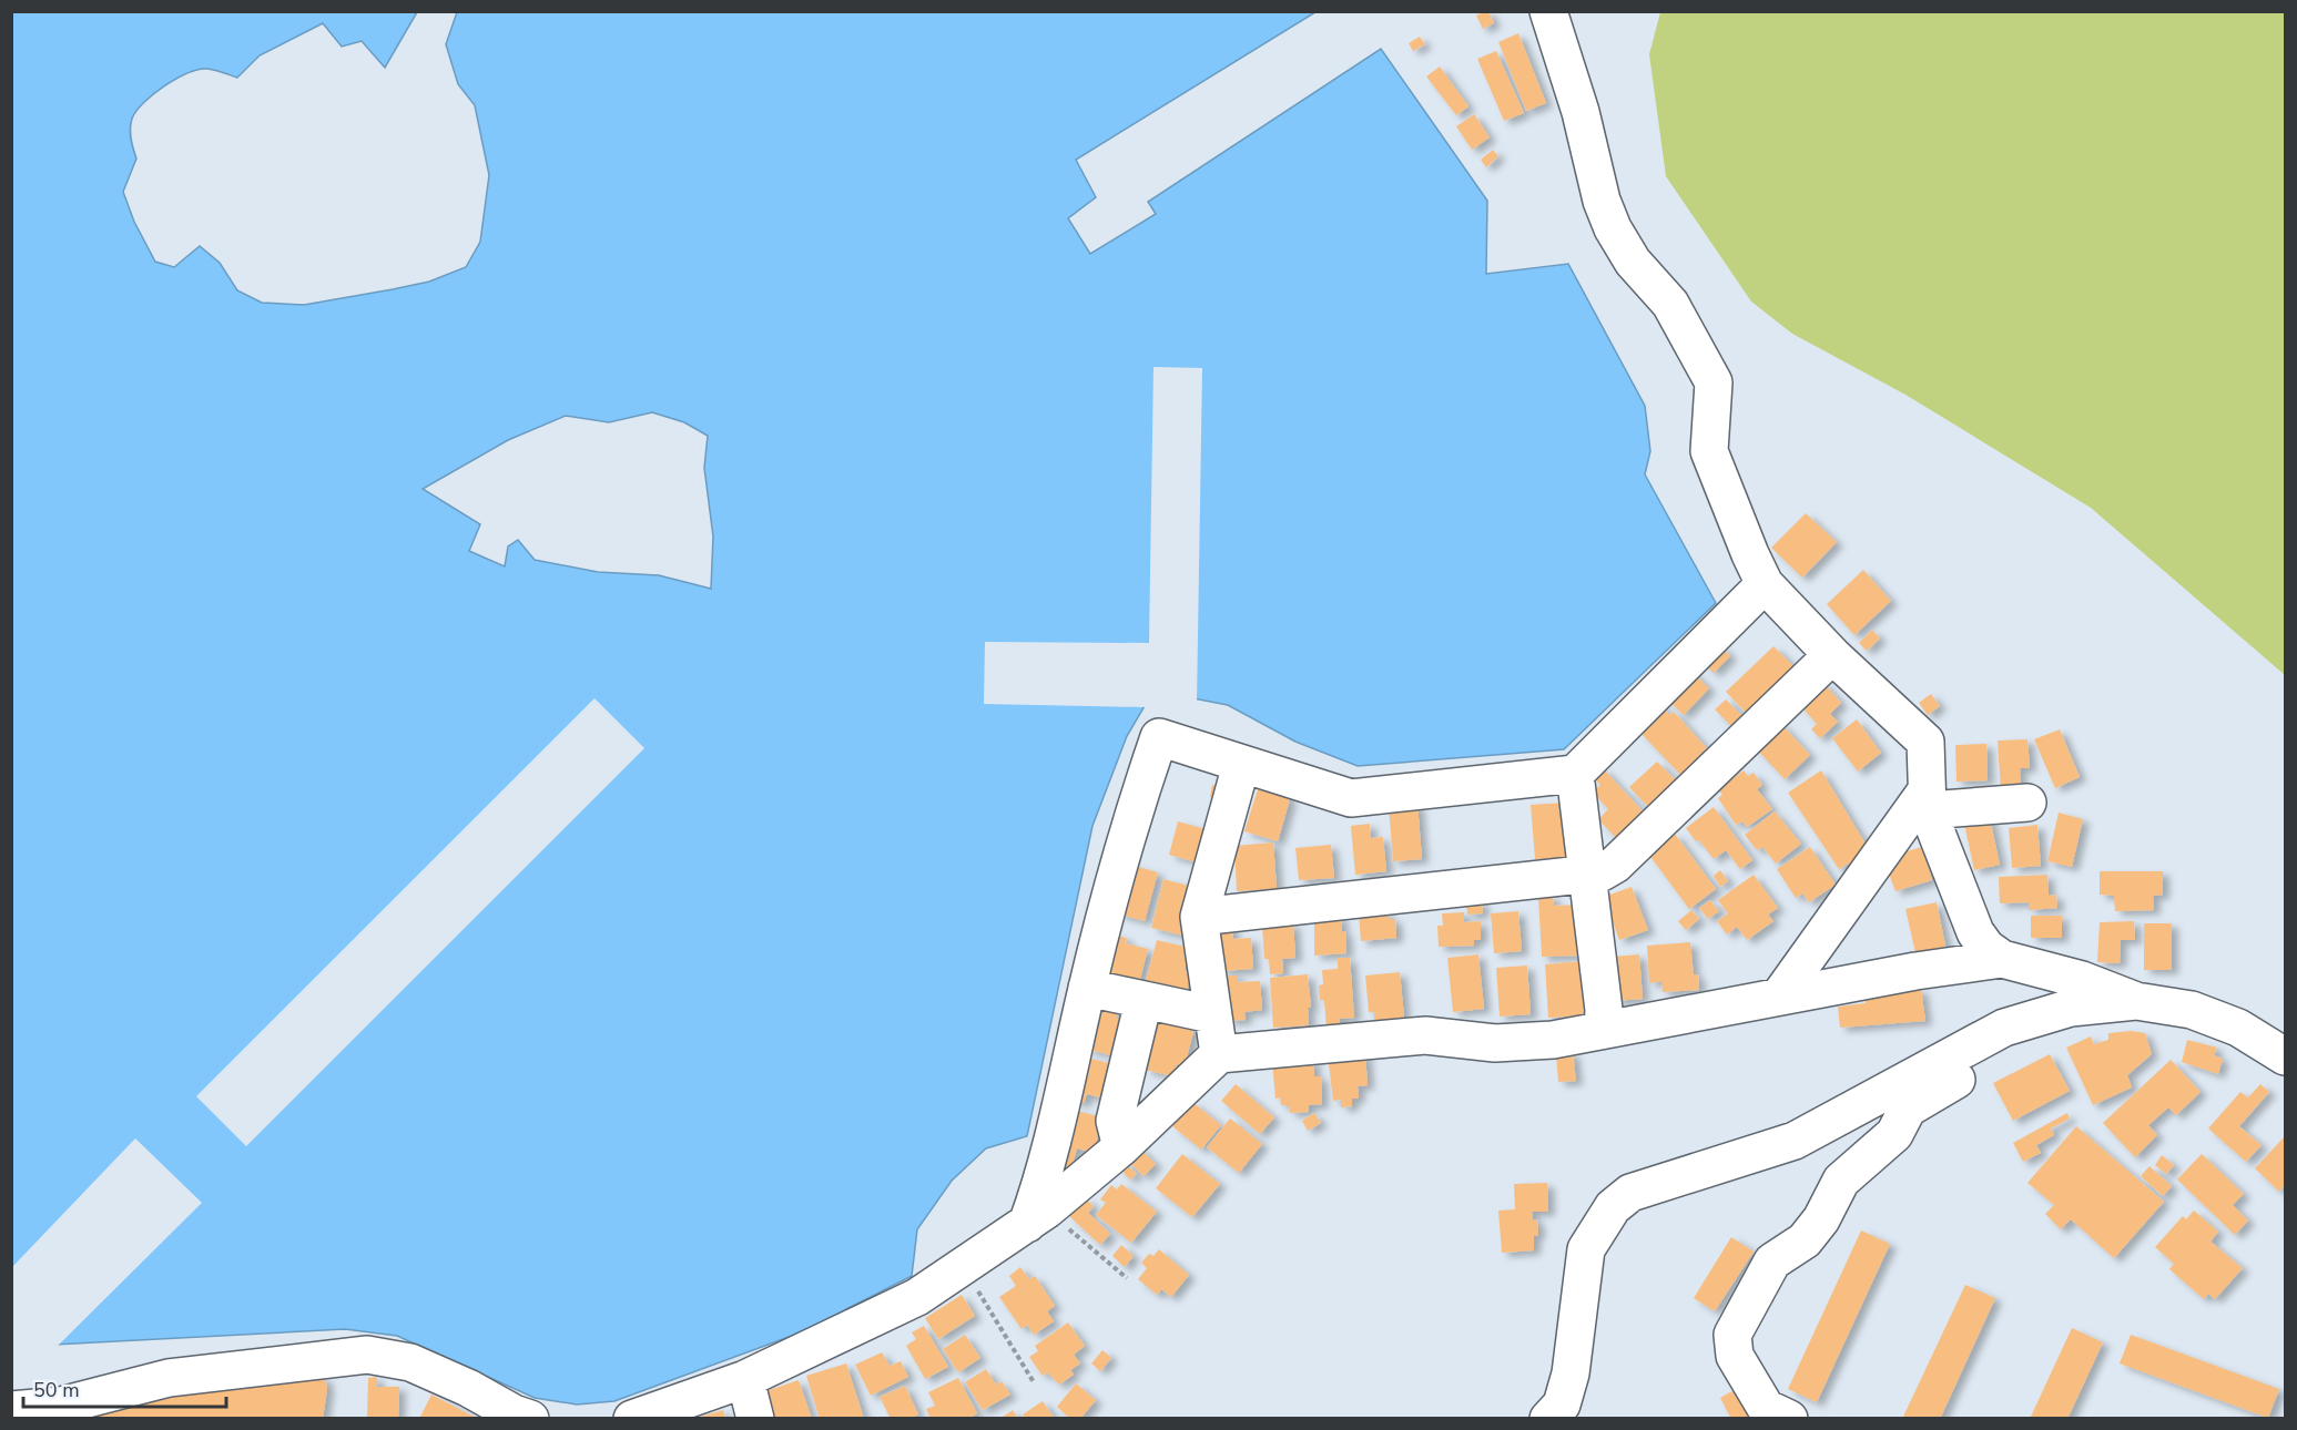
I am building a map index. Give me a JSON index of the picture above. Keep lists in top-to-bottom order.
{
  "scale_bar": "50 m"
}
